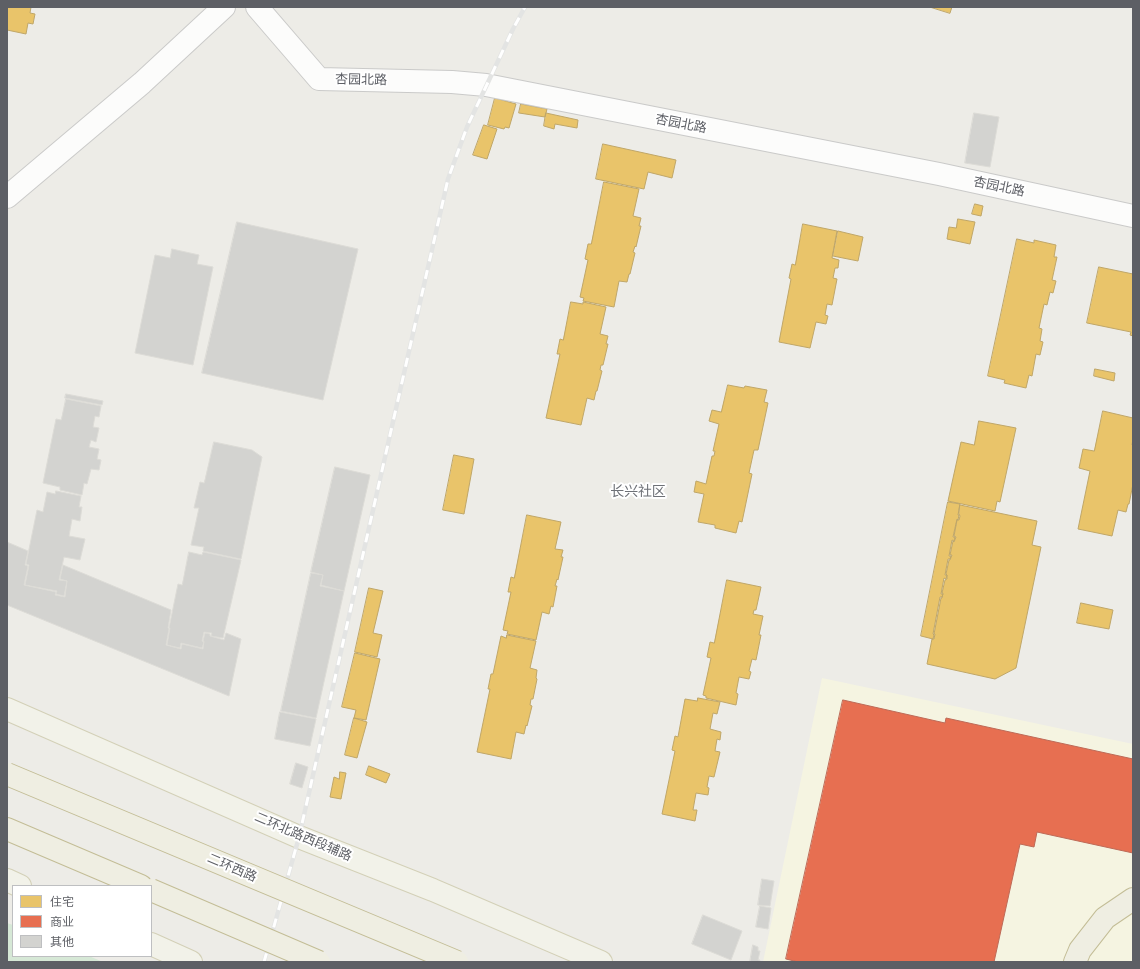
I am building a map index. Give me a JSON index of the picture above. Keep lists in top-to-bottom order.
{
  "streets": {
    "highway": ["二环西路"],
    "main road": ["二环北路西段辅路"],
    "street": ["杏园北路"]
  },
  "districts": ["长兴社区"],
  "legend": ["住宅", "商业", "其他"]
}
